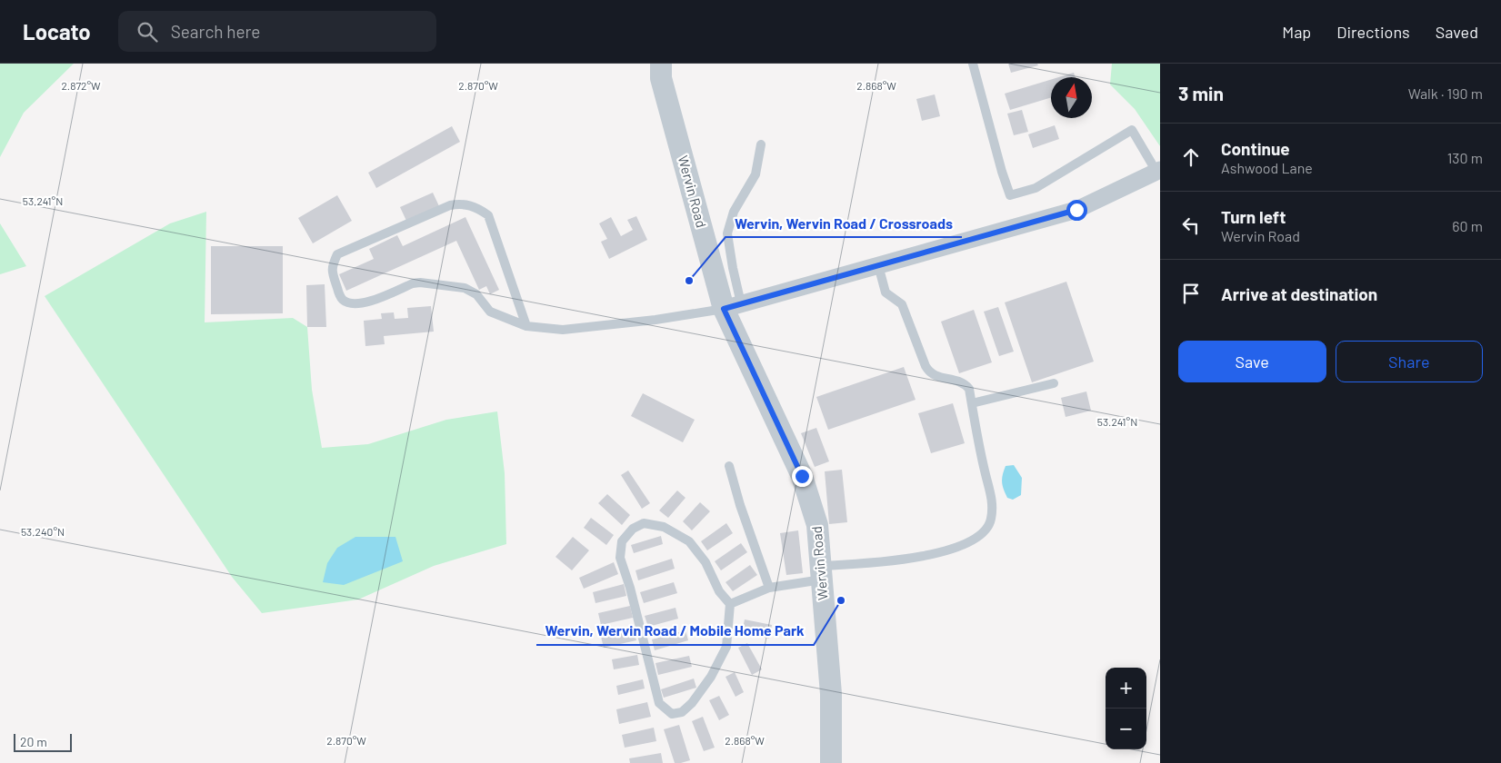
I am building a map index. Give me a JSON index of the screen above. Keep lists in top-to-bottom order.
{
  "streets": {
    "street": ["Wervin Road"]
  },
  "places": ["Wervin, Wervin Road / Crossroads", "Wervin, Wervin Road / Mobile Home Park"],
  "scale_bar": "20 m",
  "north": "top",
  "page": {
    "header": "Locato",
    "search": "Search here",
    "nav": ["Map", "Directions", "Saved"],
    "heading": ["3 min", "Walk · 190 m"],
    "list": [
      ["Continue", "Ashwood Lane", "130 m"],
      ["Turn left", "Wervin Road", "60 m"],
      "Arrive at destination"
    ],
    "buttons": ["Save", "Share"],
    "map_buttons": ["+", "−"],
    "scale": "20 m"
  },
  "coordinates": [
    "2.870°W",
    "2.868°W",
    "2.872°W",
    "53.241°N",
    "53.240°N"
  ]
}
